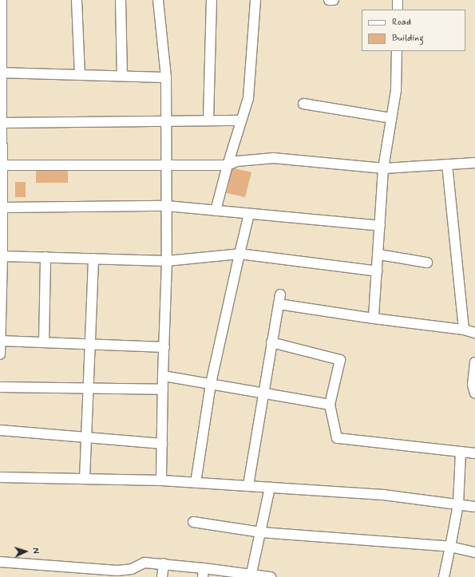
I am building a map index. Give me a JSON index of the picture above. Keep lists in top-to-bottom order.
{
  "legend": ["Road", "Building"],
  "north": "right"
}
